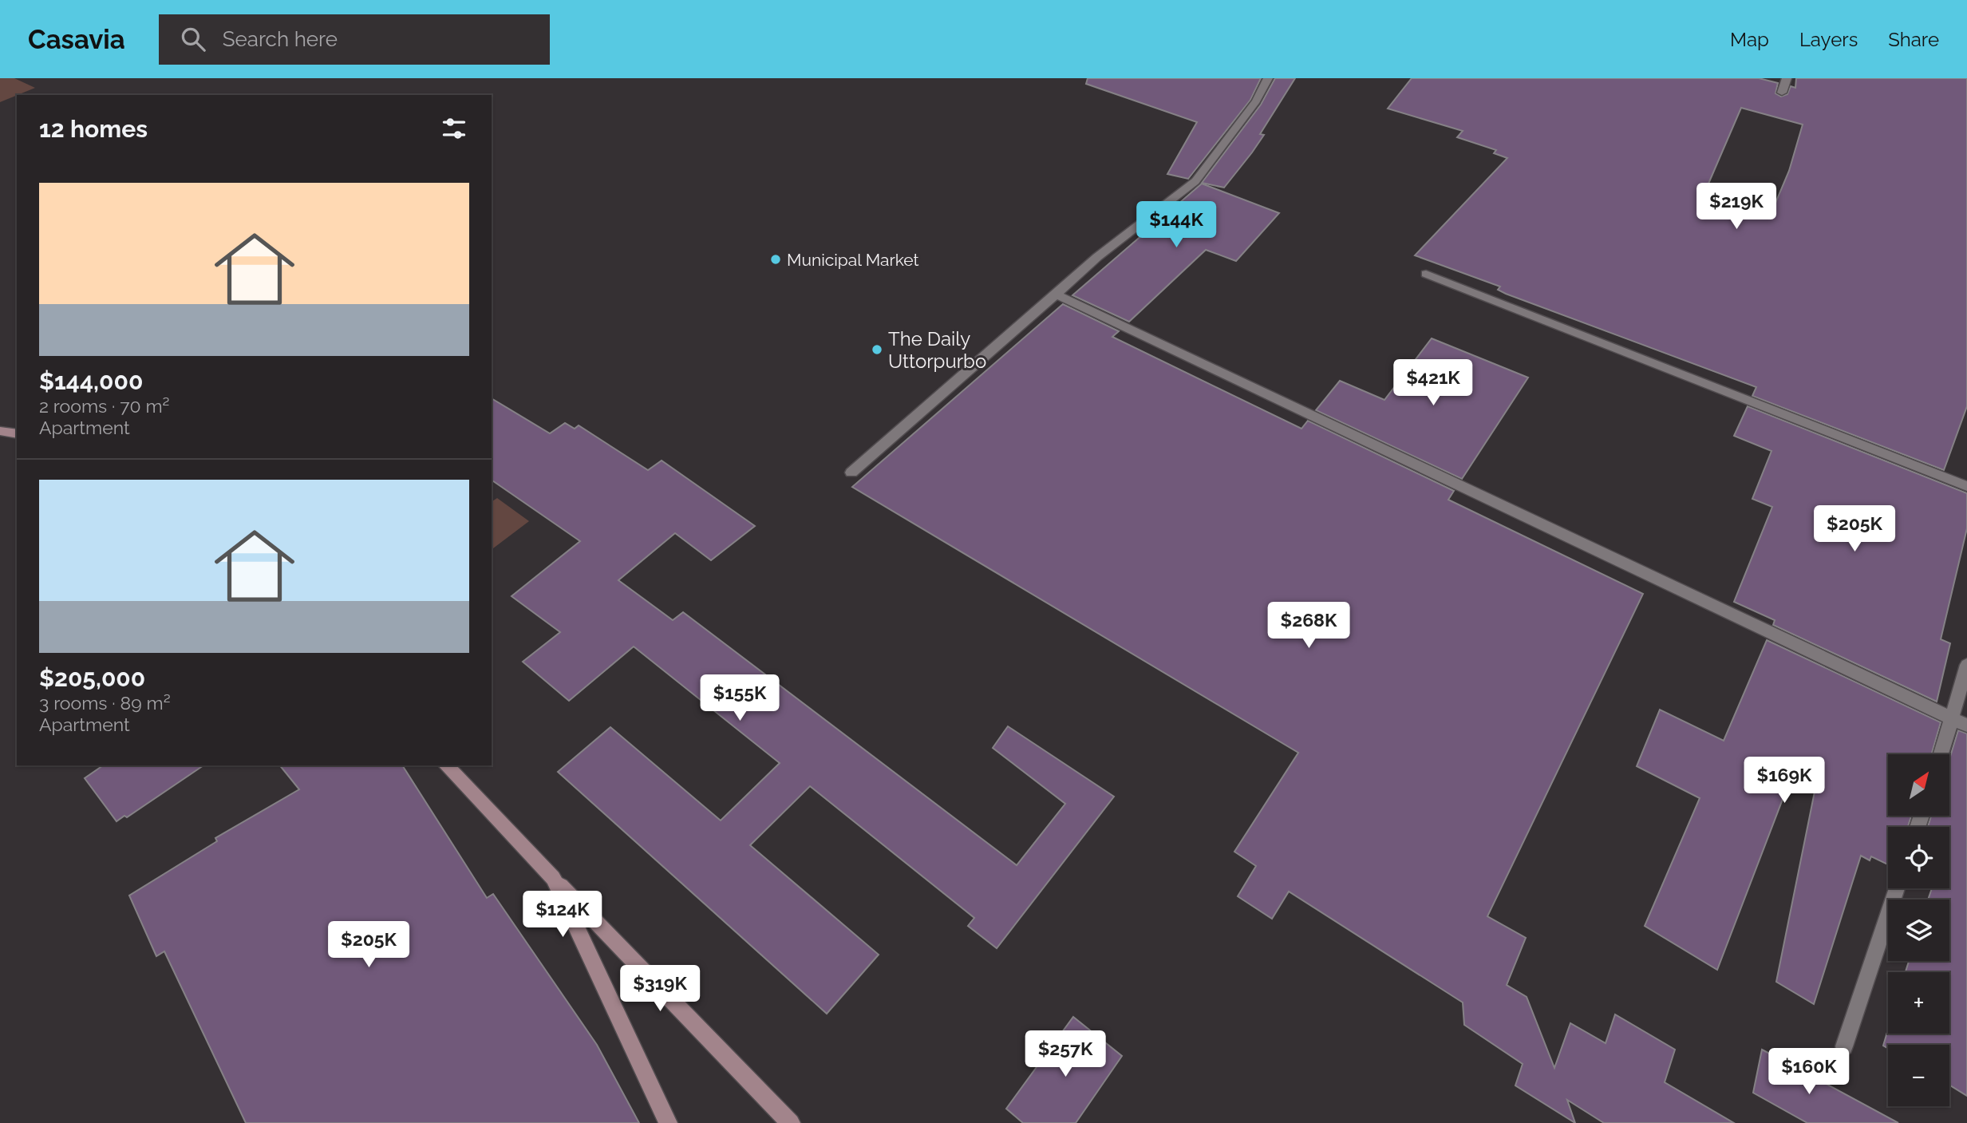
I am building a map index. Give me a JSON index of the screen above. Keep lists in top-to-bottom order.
{
  "places": ["Municipal Market", "The Daily Uttorpurbo"],
  "north": "top right",
  "page": {
    "header": "Casavia",
    "search": "Search here",
    "nav": ["Map", "Layers", "Share"],
    "heading": "12 homes",
    "list": [
      {
        "name": "$144,000",
        "note": "2 rooms · 70 m² · Apartment"
      },
      {
        "name": "$205,000",
        "note": "3 rooms · 89 m² · Apartment"
      }
    ],
    "price": [
      "$219K",
      "$144K",
      "$421K",
      "$205K",
      "$268K",
      "$155K",
      "$169K",
      "$124K",
      "$205K",
      "$319K",
      "$257K",
      "$160K"
    ],
    "map_buttons": ["+", "−"]
  }
}
